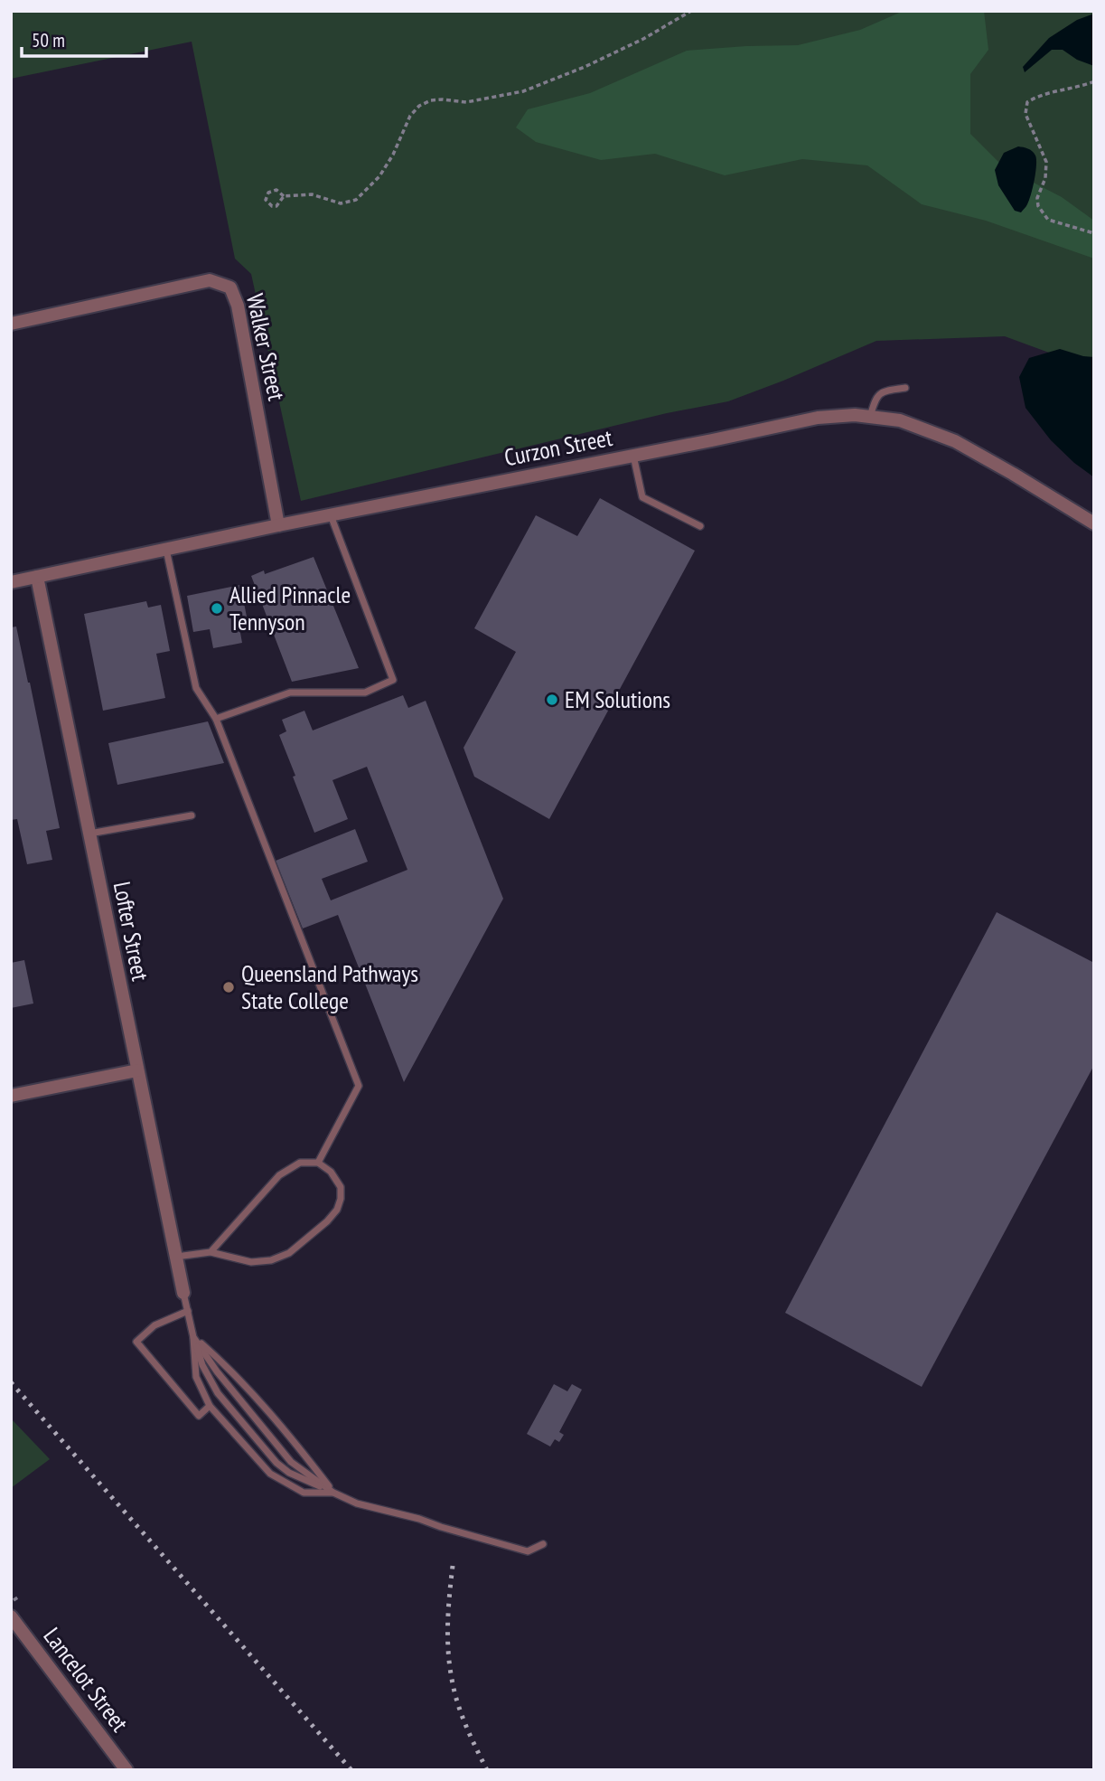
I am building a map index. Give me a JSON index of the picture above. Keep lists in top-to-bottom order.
{
  "streets": {
    "street": [
      "Walker Street",
      "Curzon Street",
      "Lofter Street",
      "Lancelot Street"
    ]
  },
  "crossings": [
    ["Walker Street", "Curzon Street"],
    ["Curzon Street", "Lofter Street"]
  ],
  "places": ["Allied Pinnacle Tennyson", "EM Solutions", "Queensland Pathways State College"],
  "scale_bar": "50 m"
}
